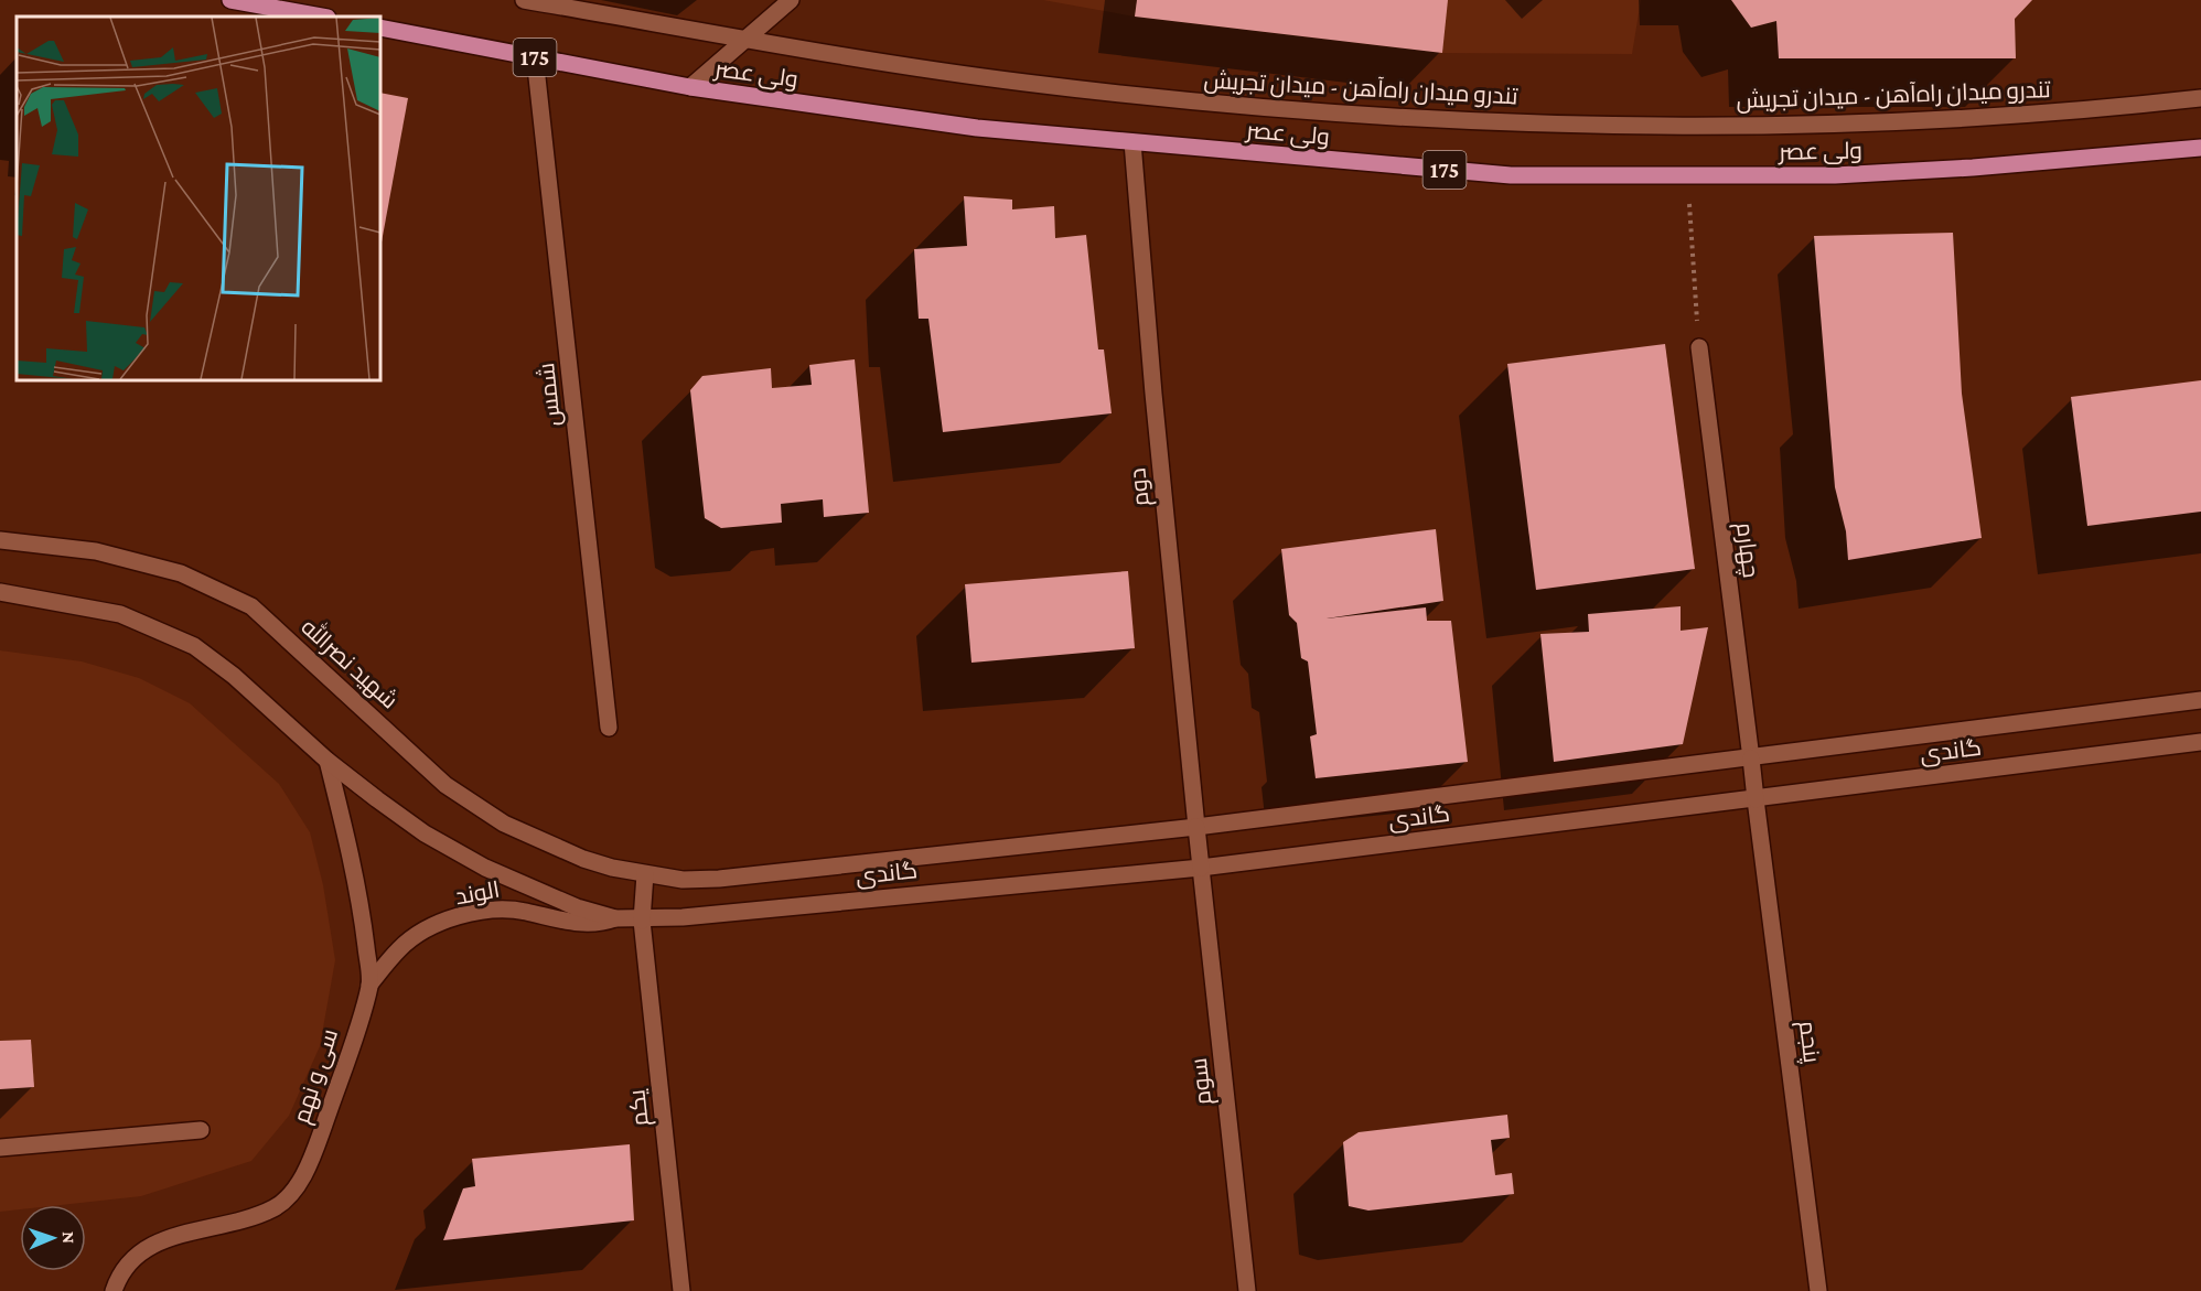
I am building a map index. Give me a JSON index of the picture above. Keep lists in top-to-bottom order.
{
  "streets": {
    "main road": [
      "175",
      "ولی عصر",
      "تندرو میدان راه‌آهن - میدان تجریش",
      "شمس",
      "دوم",
      "چهارم",
      "شهید نصرالله",
      "گاندی",
      "الوند",
      "پنجم",
      "سی و نهم",
      "سوم",
      "یکم"
    ]
  },
  "crossings": [
    ["ولی عصر", "شمس"],
    ["ولی عصر", "دوم"],
    ["دوم", "گاندی"],
    ["دوم", "سوم"],
    ["چهارم", "گاندی"],
    ["چهارم", "پنجم"],
    ["شهید نصرالله", "گاندی"],
    ["شهید نصرالله", "یکم"],
    ["گاندی", "پنجم"],
    ["گاندی", "سوم"],
    ["گاندی", "یکم"],
    ["الوند", "سی و نهم"]
  ],
  "north": "right"
}
